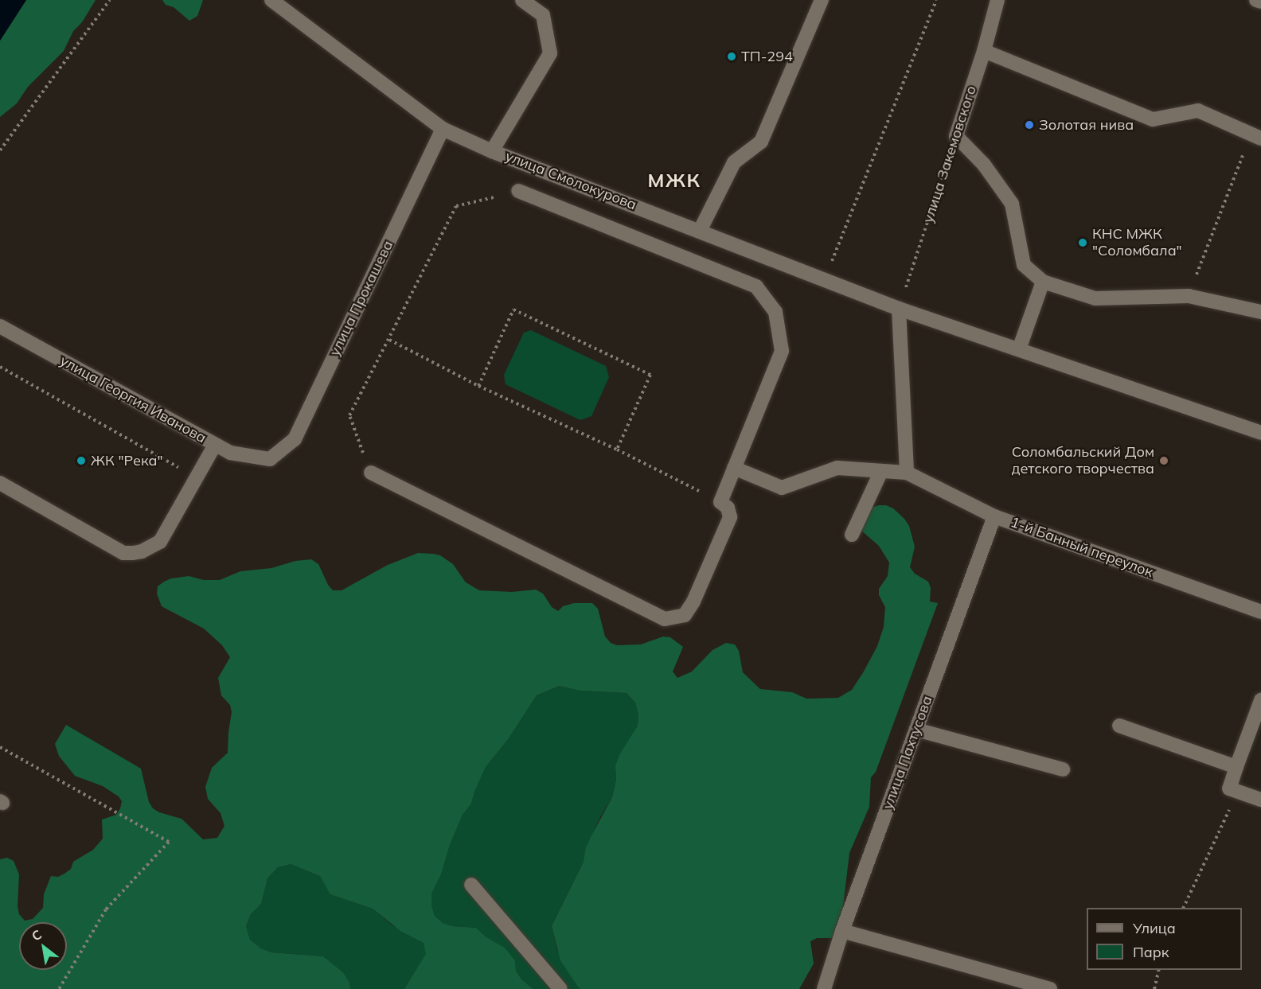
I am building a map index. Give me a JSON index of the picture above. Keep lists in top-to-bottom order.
{
  "streets": {
    "street": [
      "улица Закемовского",
      "улица Смолокурова",
      "улица Прокашева",
      "улица Георгия Иванова",
      "1-й Банный переулок",
      "улица Пахтусова"
    ]
  },
  "crossings": [
    ["улица Закемовского", "улица Смолокурова"],
    ["улица Смолокурова", "улица Прокашева"],
    ["улица Прокашева", "улица Георгия Иванова"],
    ["1-й Банный переулок", "улица Пахтусова"]
  ],
  "districts": ["МЖК"],
  "places": [
    "ТП-294",
    "Золотая нива",
    "КНС МЖК \"Соломбала\"",
    "ЖК \"Река\"",
    "Соломбальский Дом детского творчества"
  ],
  "legend": ["Улица", "Парк"],
  "north": "top left"
}
